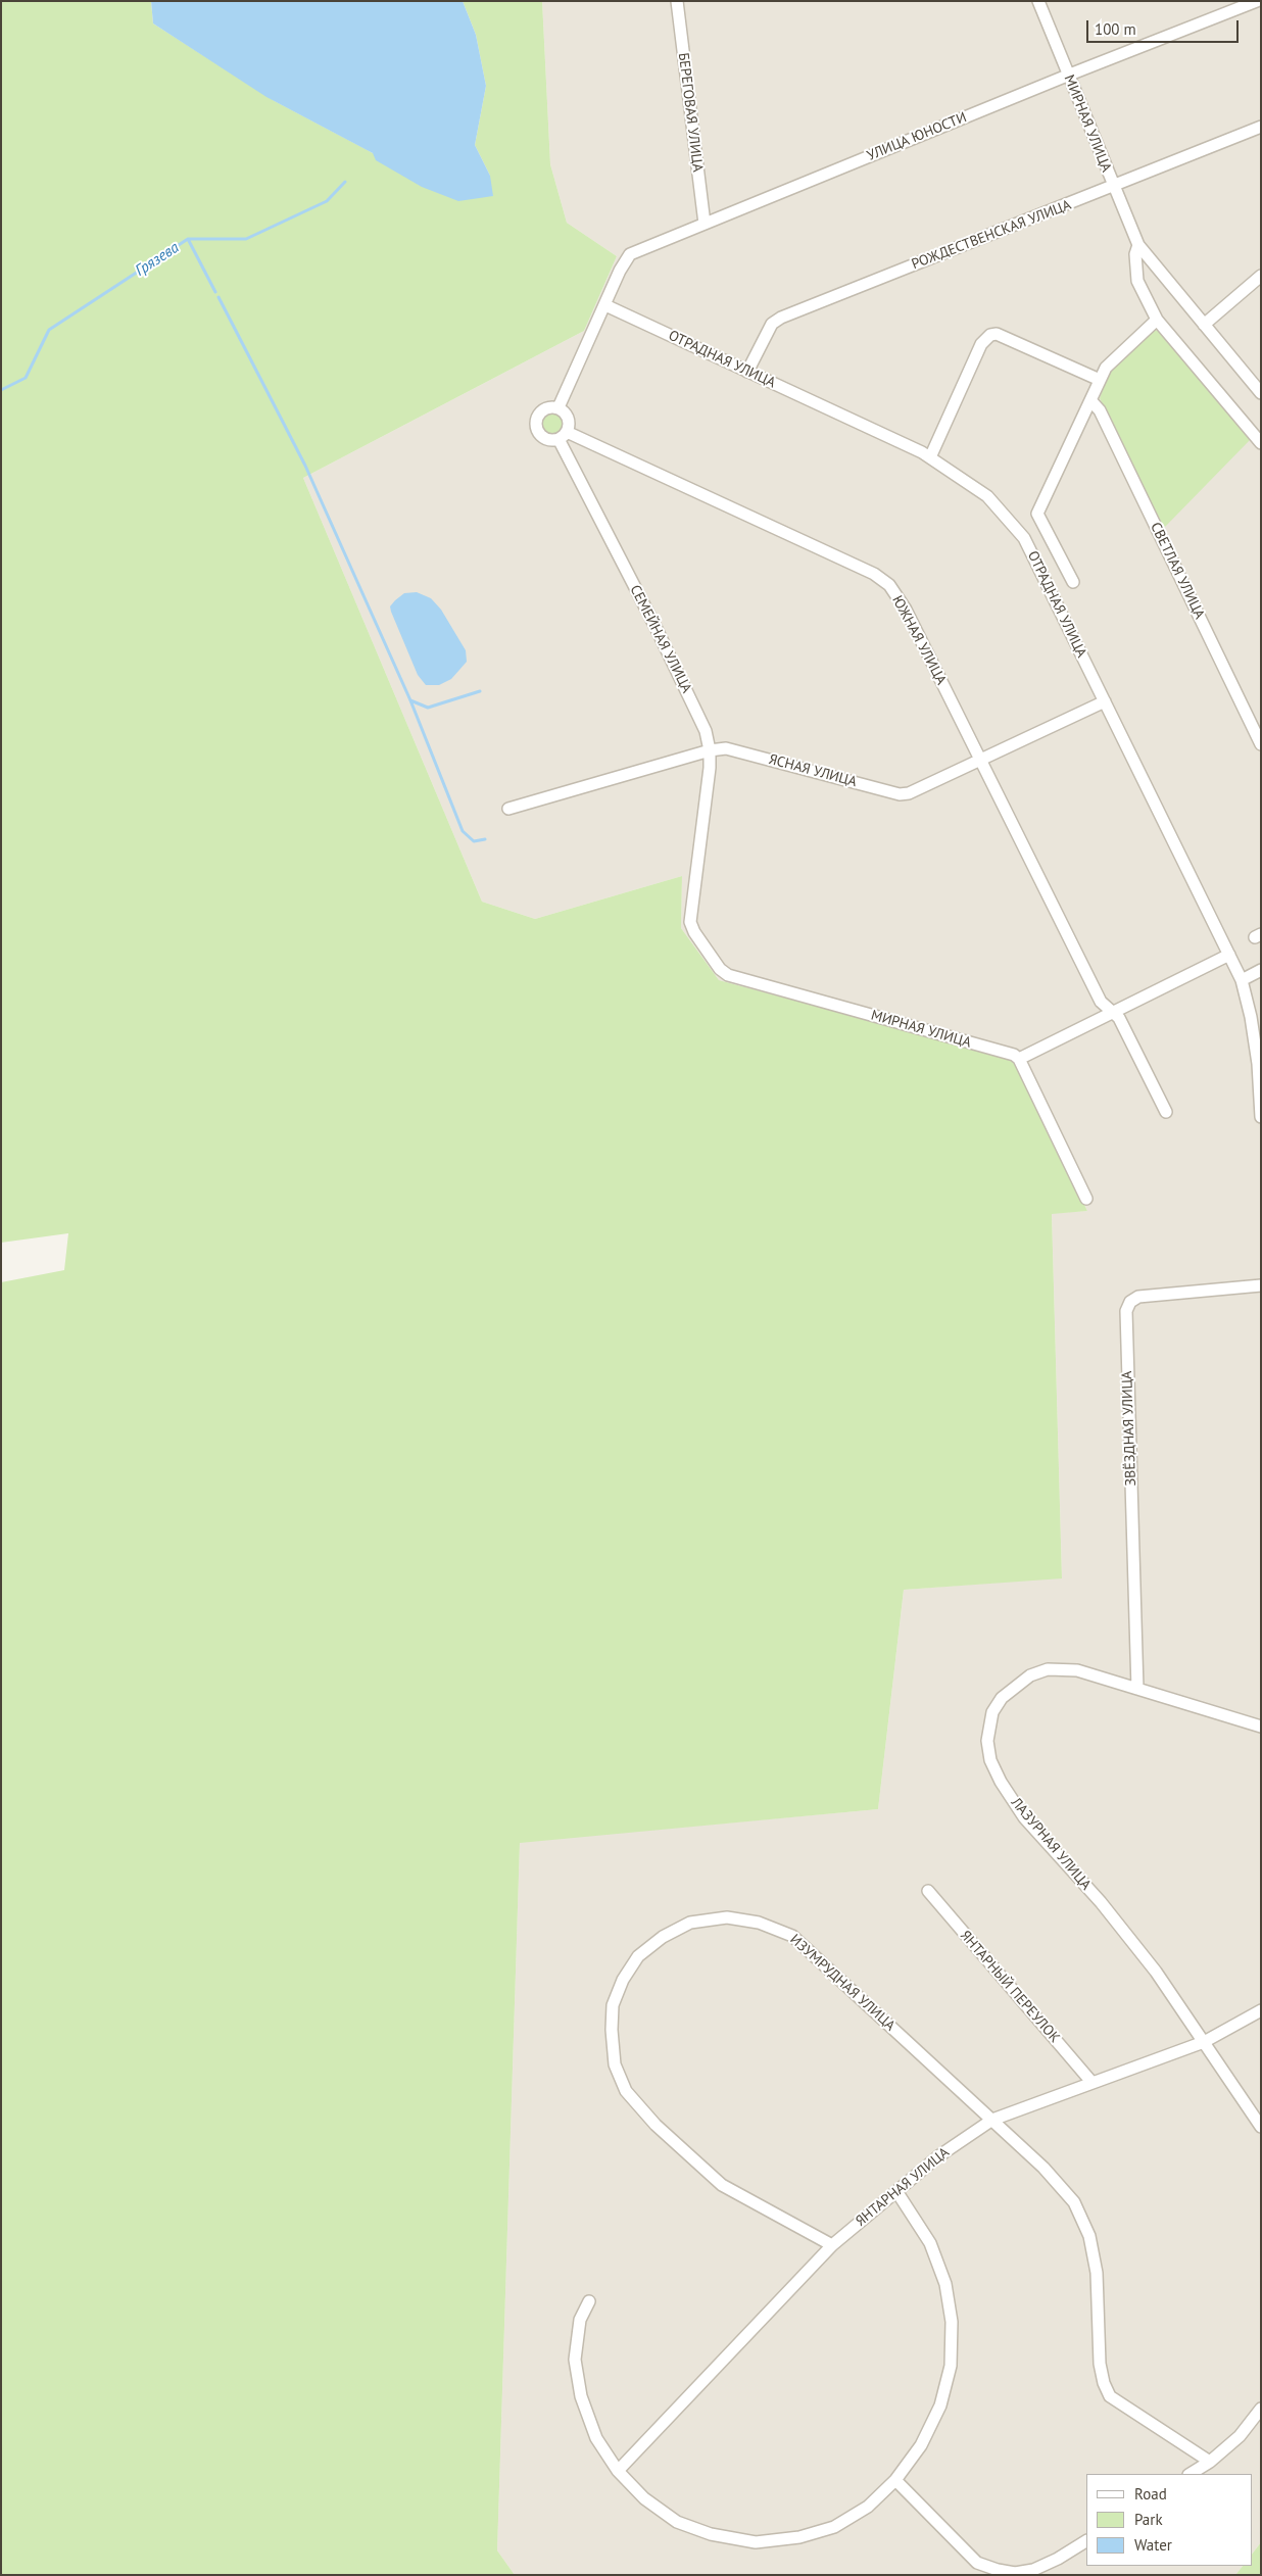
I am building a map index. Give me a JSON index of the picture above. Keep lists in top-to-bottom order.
{
  "streets": {
    "street": [
      "БЕРЕГОВАЯ УЛИЦА",
      "МИРНАЯ УЛИЦА",
      "УЛИЦА ЮНОСТИ",
      "РОЖДЕСТВЕНСКАЯ УЛИЦА",
      "ОТРАДНАЯ УЛИЦА",
      "СВЕТЛАЯ УЛИЦА",
      "СЕМЕЙНАЯ УЛИЦА",
      "ЮЖНАЯ УЛИЦА",
      "ЯСНАЯ УЛИЦА",
      "ЗВЁЗДНАЯ УЛИЦА",
      "ЛАЗУРНАЯ УЛИЦА",
      "ИЗУМРУДНАЯ УЛИЦА",
      "ЯНТАРНЫЙ ПЕРЕУЛОК",
      "ЯНТАРНАЯ УЛИЦА"
    ]
  },
  "crossings": [
    ["БЕРЕГОВАЯ УЛИЦА", "УЛИЦА ЮНОСТИ"],
    ["МИРНАЯ УЛИЦА", "УЛИЦА ЮНОСТИ"],
    ["МИРНАЯ УЛИЦА", "РОЖДЕСТВЕНСКАЯ УЛИЦА"],
    ["МИРНАЯ УЛИЦА", "СЕМЕЙНАЯ УЛИЦА"],
    ["УЛИЦА ЮНОСТИ", "ОТРАДНАЯ УЛИЦА"],
    ["УЛИЦА ЮНОСТИ", "СЕМЕЙНАЯ УЛИЦА"],
    ["УЛИЦА ЮНОСТИ", "ЮЖНАЯ УЛИЦА"],
    ["РОЖДЕСТВЕНСКАЯ УЛИЦА", "ОТРАДНАЯ УЛИЦА"],
    ["ОТРАДНАЯ УЛИЦА", "ЯСНАЯ УЛИЦА"],
    ["СЕМЕЙНАЯ УЛИЦА", "ЮЖНАЯ УЛИЦА"],
    ["СЕМЕЙНАЯ УЛИЦА", "ЯСНАЯ УЛИЦА"],
    ["ЮЖНАЯ УЛИЦА", "ЯСНАЯ УЛИЦА"],
    ["ЗВЁЗДНАЯ УЛИЦА", "ЛАЗУРНАЯ УЛИЦА"],
    ["ЛАЗУРНАЯ УЛИЦА", "ЯНТАРНАЯ УЛИЦА"],
    ["ИЗУМРУДНАЯ УЛИЦА", "ЯНТАРНАЯ УЛИЦА"],
    ["ЯНТАРНЫЙ ПЕРЕУЛОК", "ЯНТАРНАЯ УЛИЦА"]
  ],
  "water": ["Грязева"],
  "legend": ["Road", "Park", "Water"],
  "scale_bar": "100 m"
}
